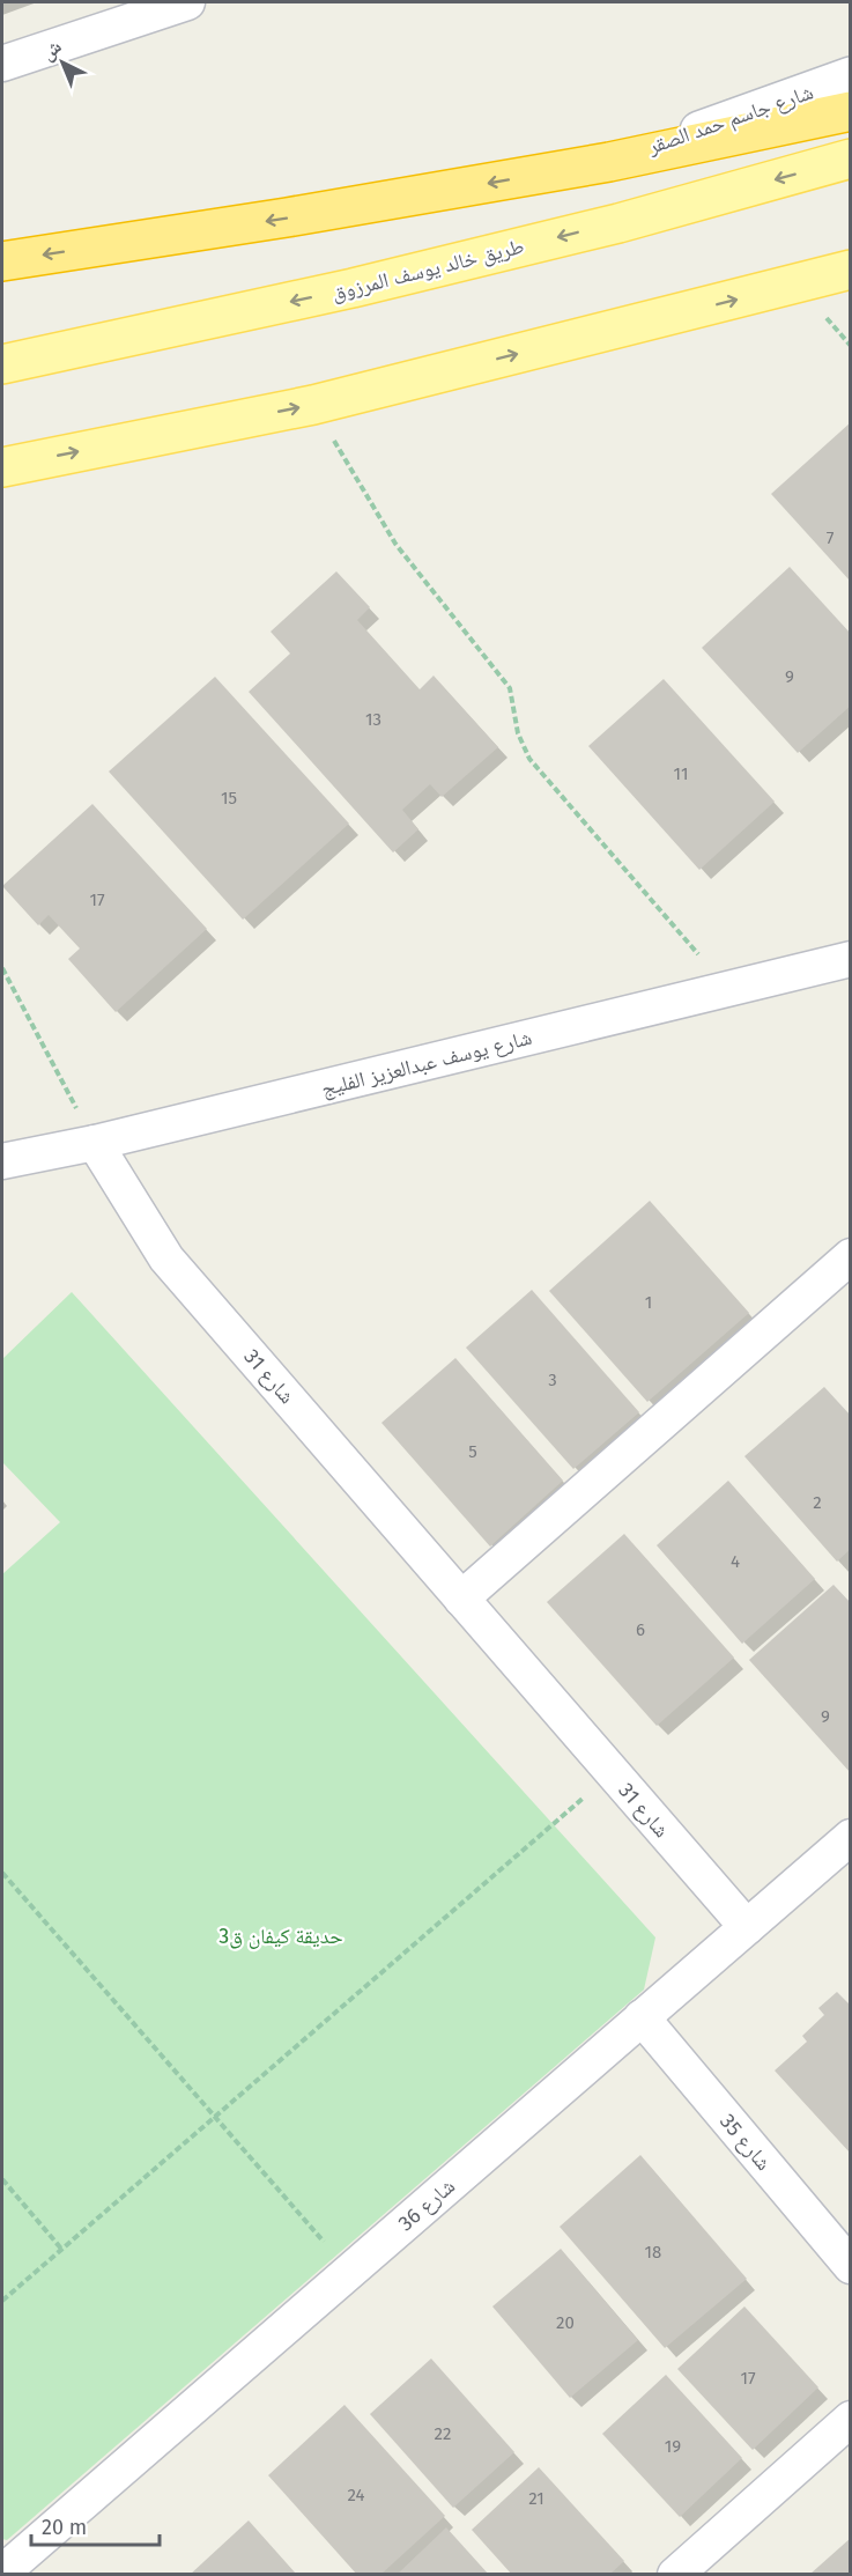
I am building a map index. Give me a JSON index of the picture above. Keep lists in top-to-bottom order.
{
  "streets": {
    "main road": ["طريق خالد يوسف المرزوق"],
    "street": [
      "شارع جاسم حمد الصقر",
      "شارع يوسف عبدالعزيز الفليج",
      "شارع 31",
      "شارع 35",
      "شارع 36"
    ]
  },
  "crossings": [
    ["شارع يوسف عبدالعزيز الفليج", "شارع 31"],
    ["شارع 31", "شارع 36"],
    ["شارع 35", "شارع 36"]
  ],
  "parks": ["حديقة كيفان ق3"],
  "house_numbers": [
    "7",
    "9",
    "13",
    "11",
    "15",
    "17",
    "1",
    "3",
    "5",
    "2",
    "4",
    "6",
    "9",
    "18",
    "20",
    "17",
    "22",
    "19",
    "24",
    "21"
  ],
  "scale_bar": "20 m",
  "north": "top left"
}
